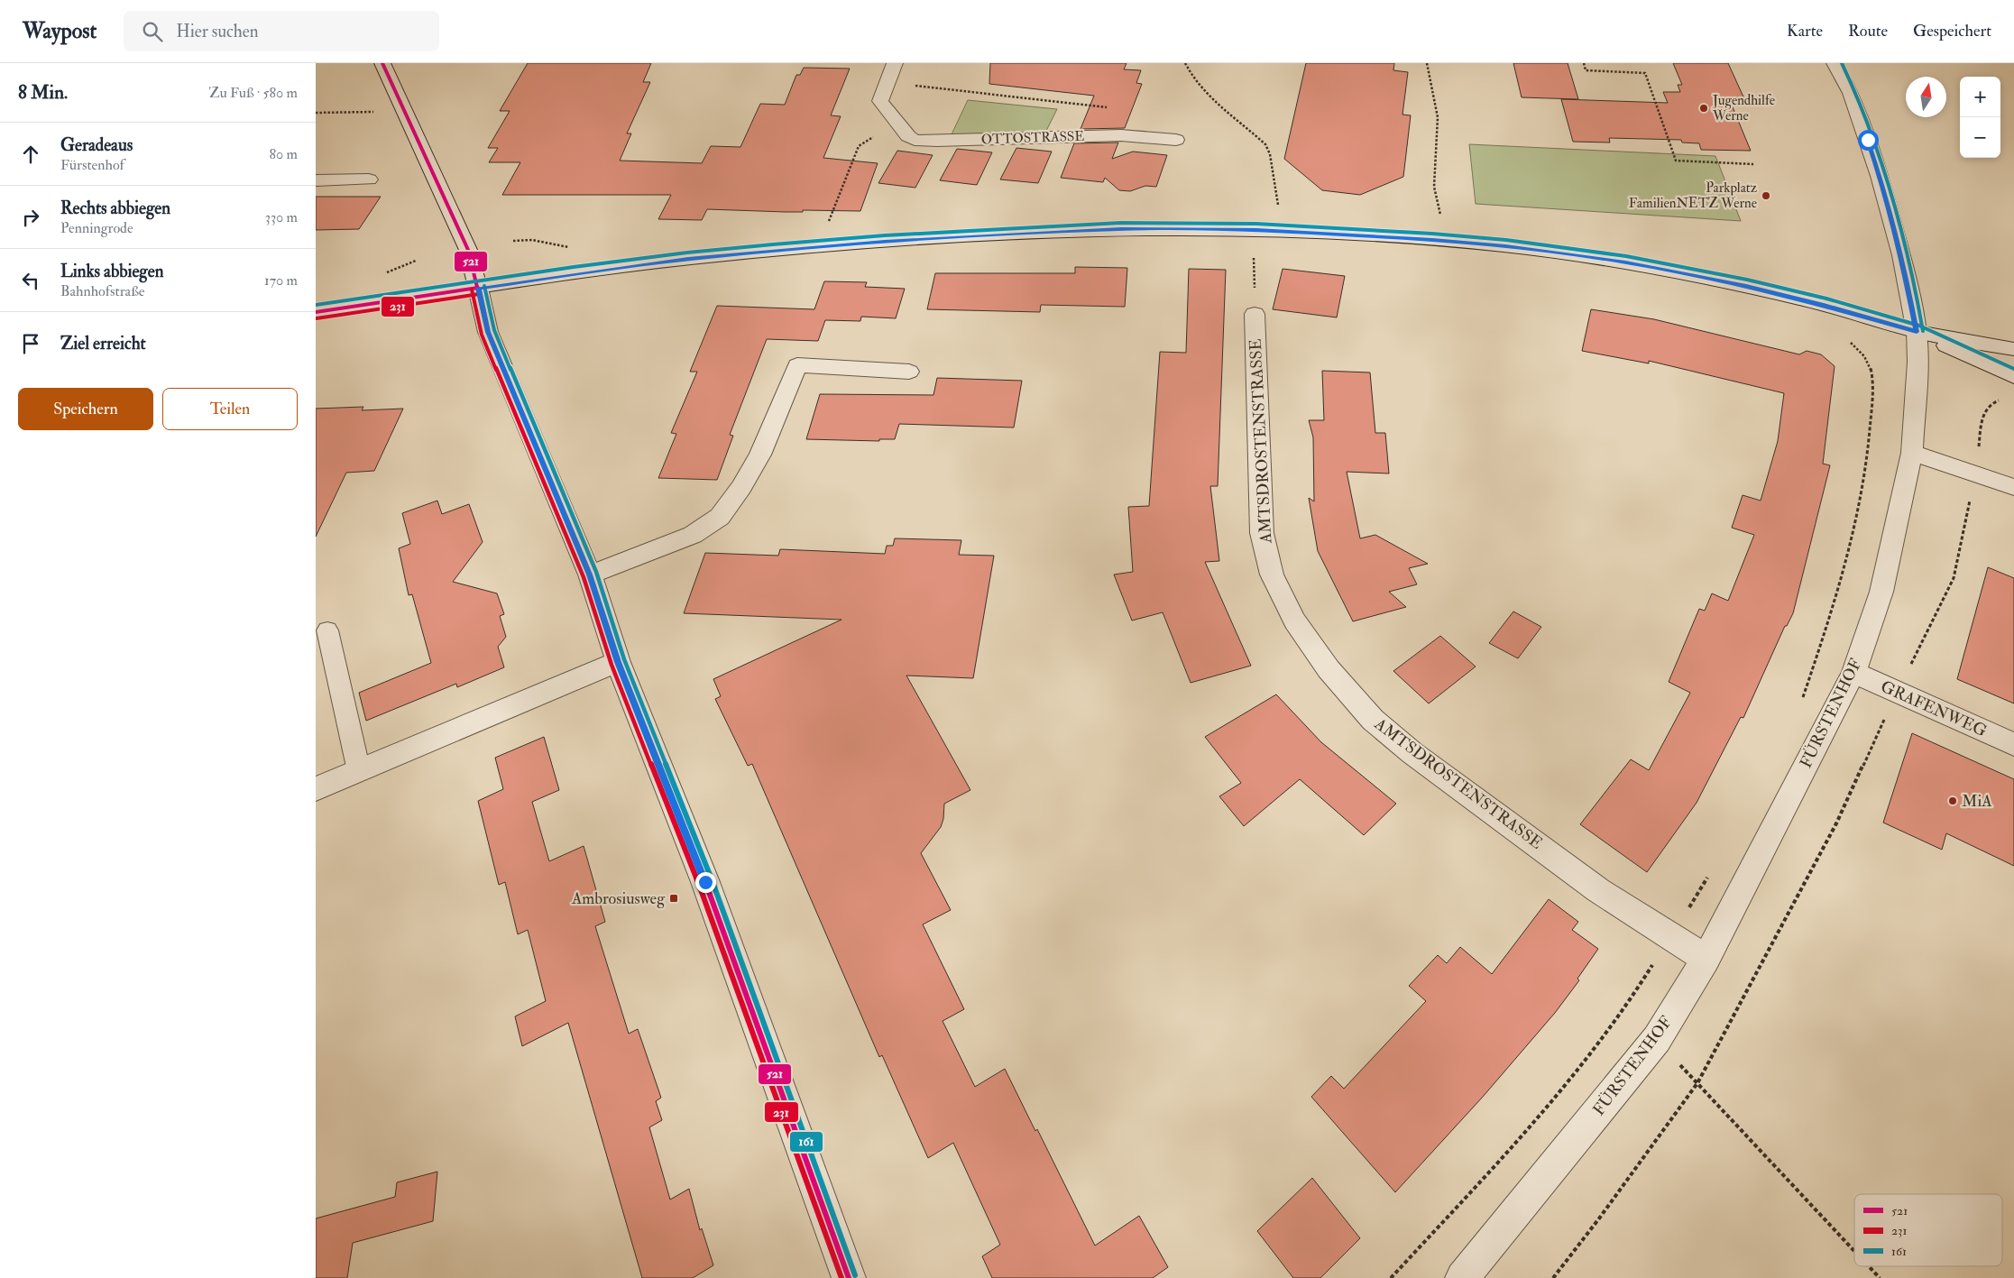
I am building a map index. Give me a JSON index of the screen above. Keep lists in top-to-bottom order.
{
  "streets": {
    "street": [
      "OTTOSTRASSE",
      "AMTSDROSTENSTRASSE",
      "GRAFENWEG",
      "FÜRSTENHOF"
    ]
  },
  "crossings": [
    ["AMTSDROSTENSTRASSE", "FÜRSTENHOF"],
    ["GRAFENWEG", "FÜRSTENHOF"]
  ],
  "places": {
    "other": ["Jugendhilfe Werne", "Parkplatz FamilienNETZ Werne", "MiA"],
    "transit": ["Ambrosiusweg"]
  },
  "lines": ["transit line 521", "transit line 161", "transit line 231"],
  "legend": ["521", "231", "161"],
  "north": "top",
  "page": {
    "header": "Waypost",
    "search": "Hier suchen",
    "nav": ["Karte", "Route", "Gespeichert"],
    "heading": ["8 Min.", "Zu Fuß · 580 m"],
    "map_buttons": ["+", "−"],
    "list": [
      ["Geradeaus", "Fürstenhof", "80 m"],
      ["Rechts abbiegen", "Penningrode", "330 m"],
      ["Links abbiegen", "Bahnhofstraße", "170 m"],
      "Ziel erreicht"
    ],
    "buttons": ["Speichern", "Teilen"]
  }
}
